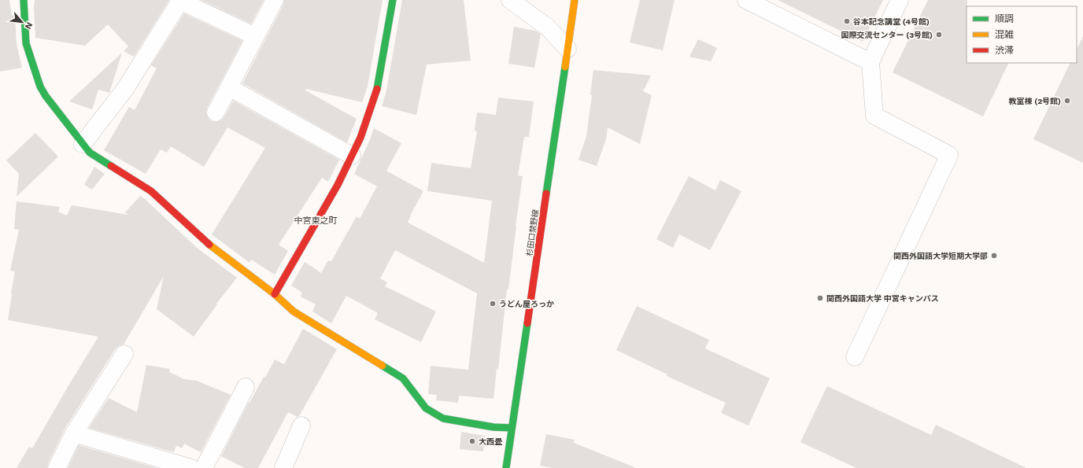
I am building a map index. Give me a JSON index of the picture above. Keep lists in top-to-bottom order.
{
  "streets": {
    "street": ["杉田口禁野線"]
  },
  "districts": ["中宮東之町"],
  "places": [
    "谷本記念講堂 (4号館)",
    "国際交流センター (3号館)",
    "教室棟 (2号館)",
    "関西外国語大学短期大学部",
    "関西外国語大学 中宮キャンパス",
    "うどん屋ろっか",
    "大西畳"
  ],
  "legend": ["順調", "混雑", "渋滞"],
  "north": "bottom right"
}
